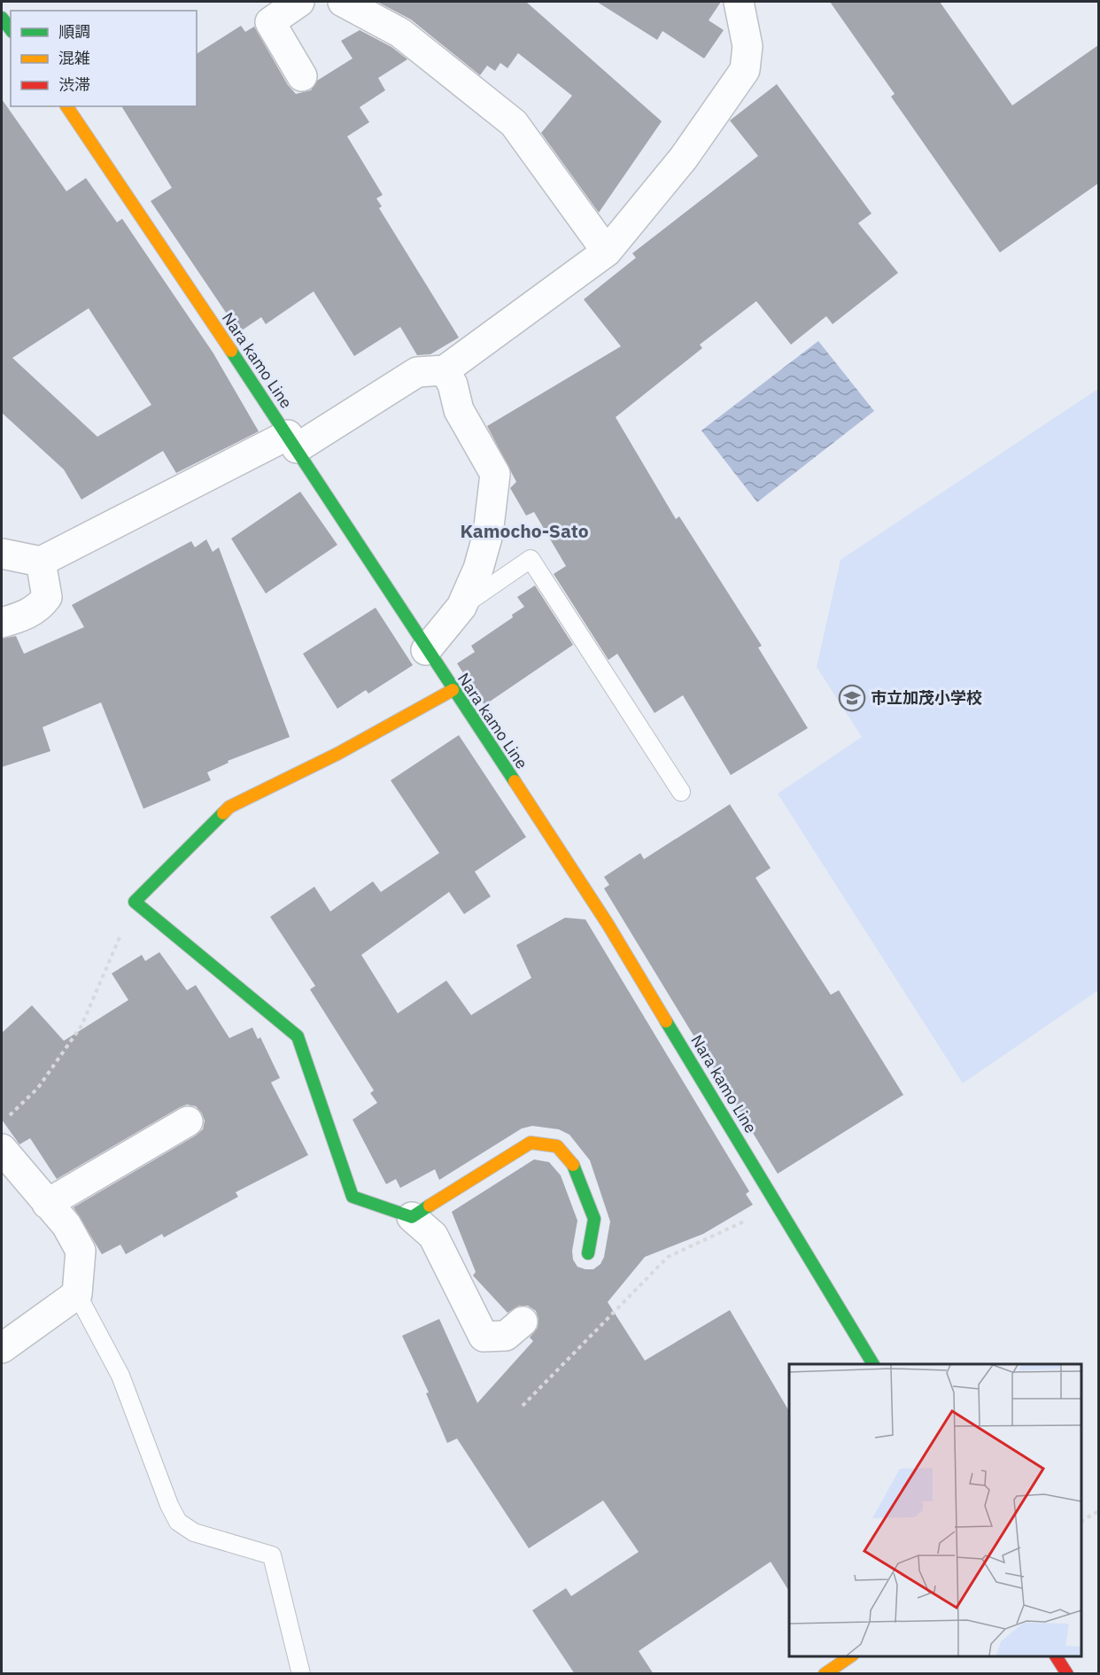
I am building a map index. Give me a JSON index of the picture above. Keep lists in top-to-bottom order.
{
  "streets": {
    "main road": ["Nara kamo Line"]
  },
  "districts": ["Kamocho-Sato"],
  "places": {
    "school or university": ["市立加茂小学校"]
  },
  "legend": ["順調", "混雑", "渋滞"]
}
